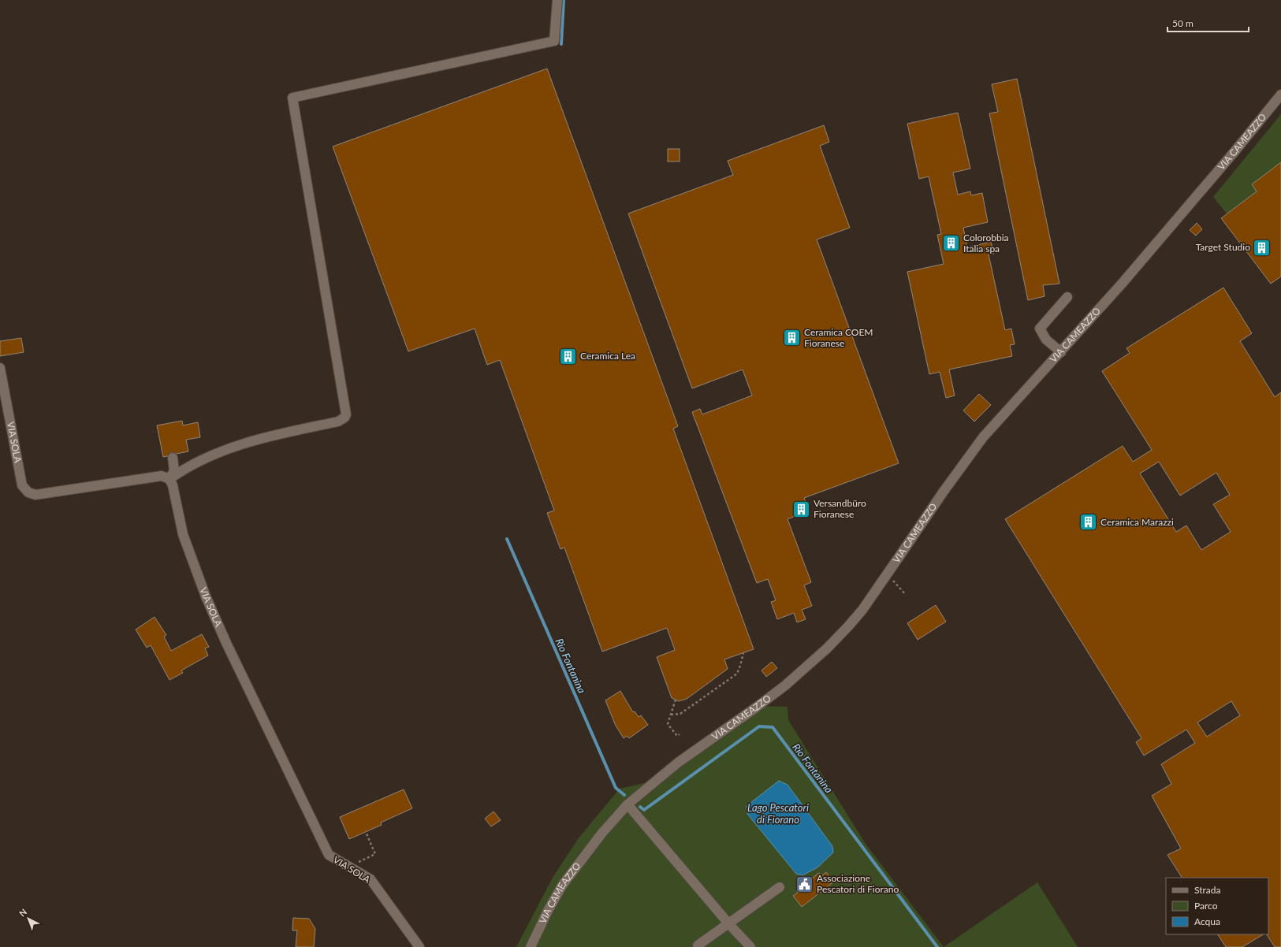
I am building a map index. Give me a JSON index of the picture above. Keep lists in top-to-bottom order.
{
  "streets": {
    "street": ["VIA CAMEAZZO", "VIA SOLA"]
  },
  "water": ["Rio Fontanina", "Lago Pescatori di Fiorano"],
  "places": {
    "building": [
      "Colorobbia Italia spa",
      "Target Studio",
      "Ceramica COEM Fioranese",
      "Ceramica Lea",
      "Versandbüro Fioranese",
      "Ceramica Marazzi"
    ],
    "public building": ["Associazione Pescatori di Fiorano"]
  },
  "legend": ["Strada", "Parco", "Acqua"],
  "scale_bar": "50 m",
  "north": "top left"
}
